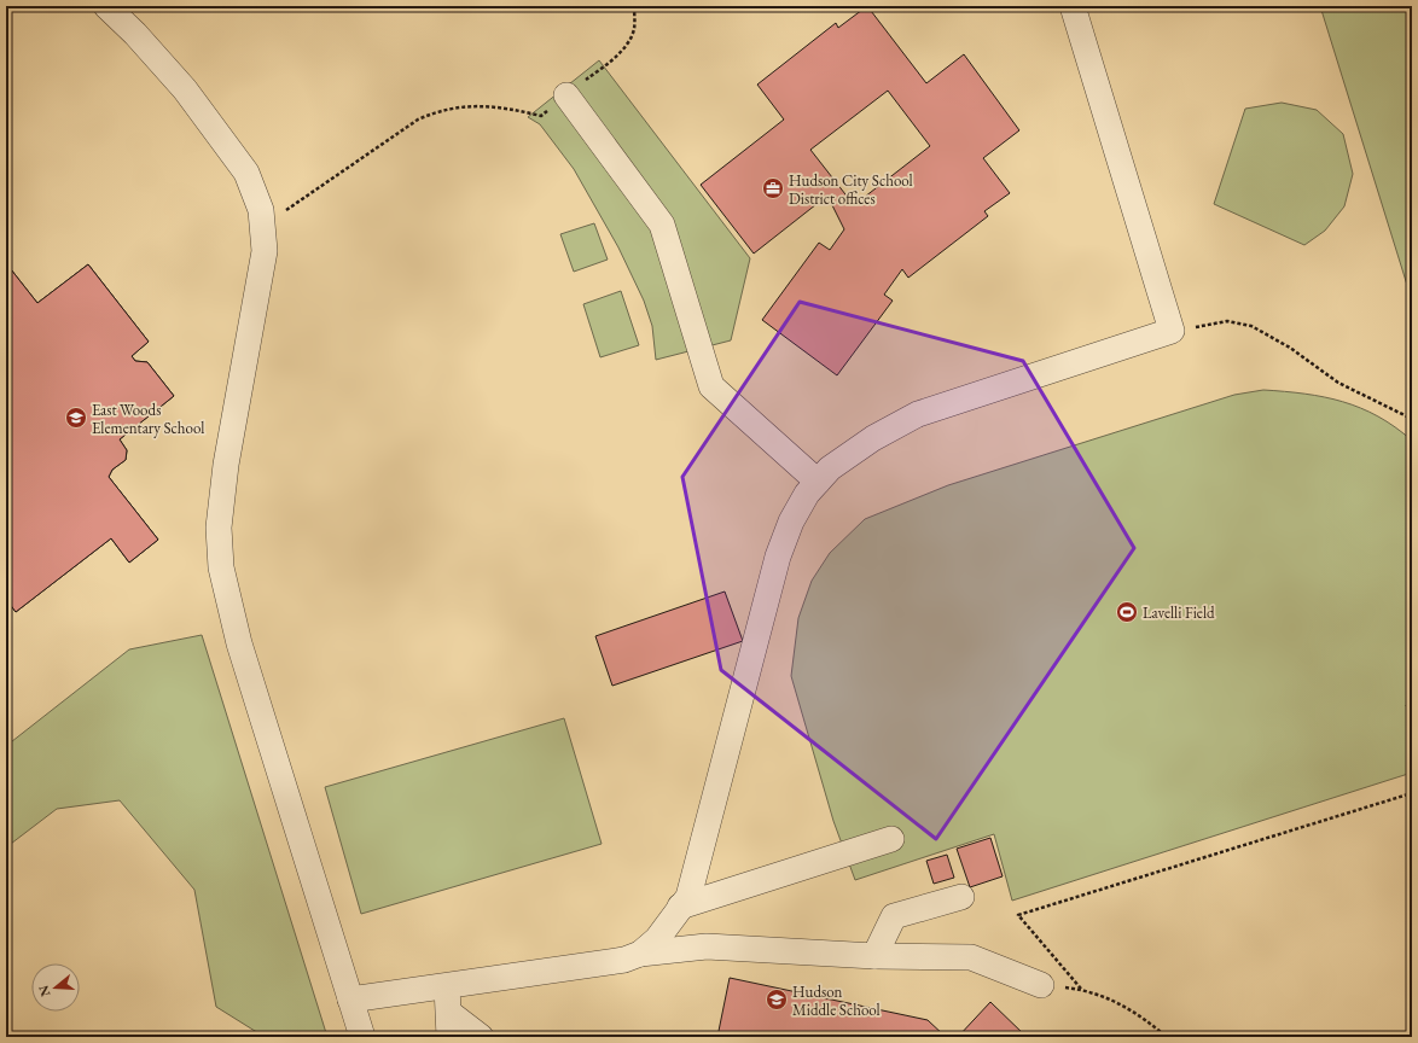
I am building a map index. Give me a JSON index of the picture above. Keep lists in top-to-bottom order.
{
  "places": {
    "office": ["Hudson City School District offices"],
    "school or university": ["East Woods Elementary School", "Hudson Middle School"],
    "sports": ["Lavelli Field"]
  },
  "north": "left"
}
